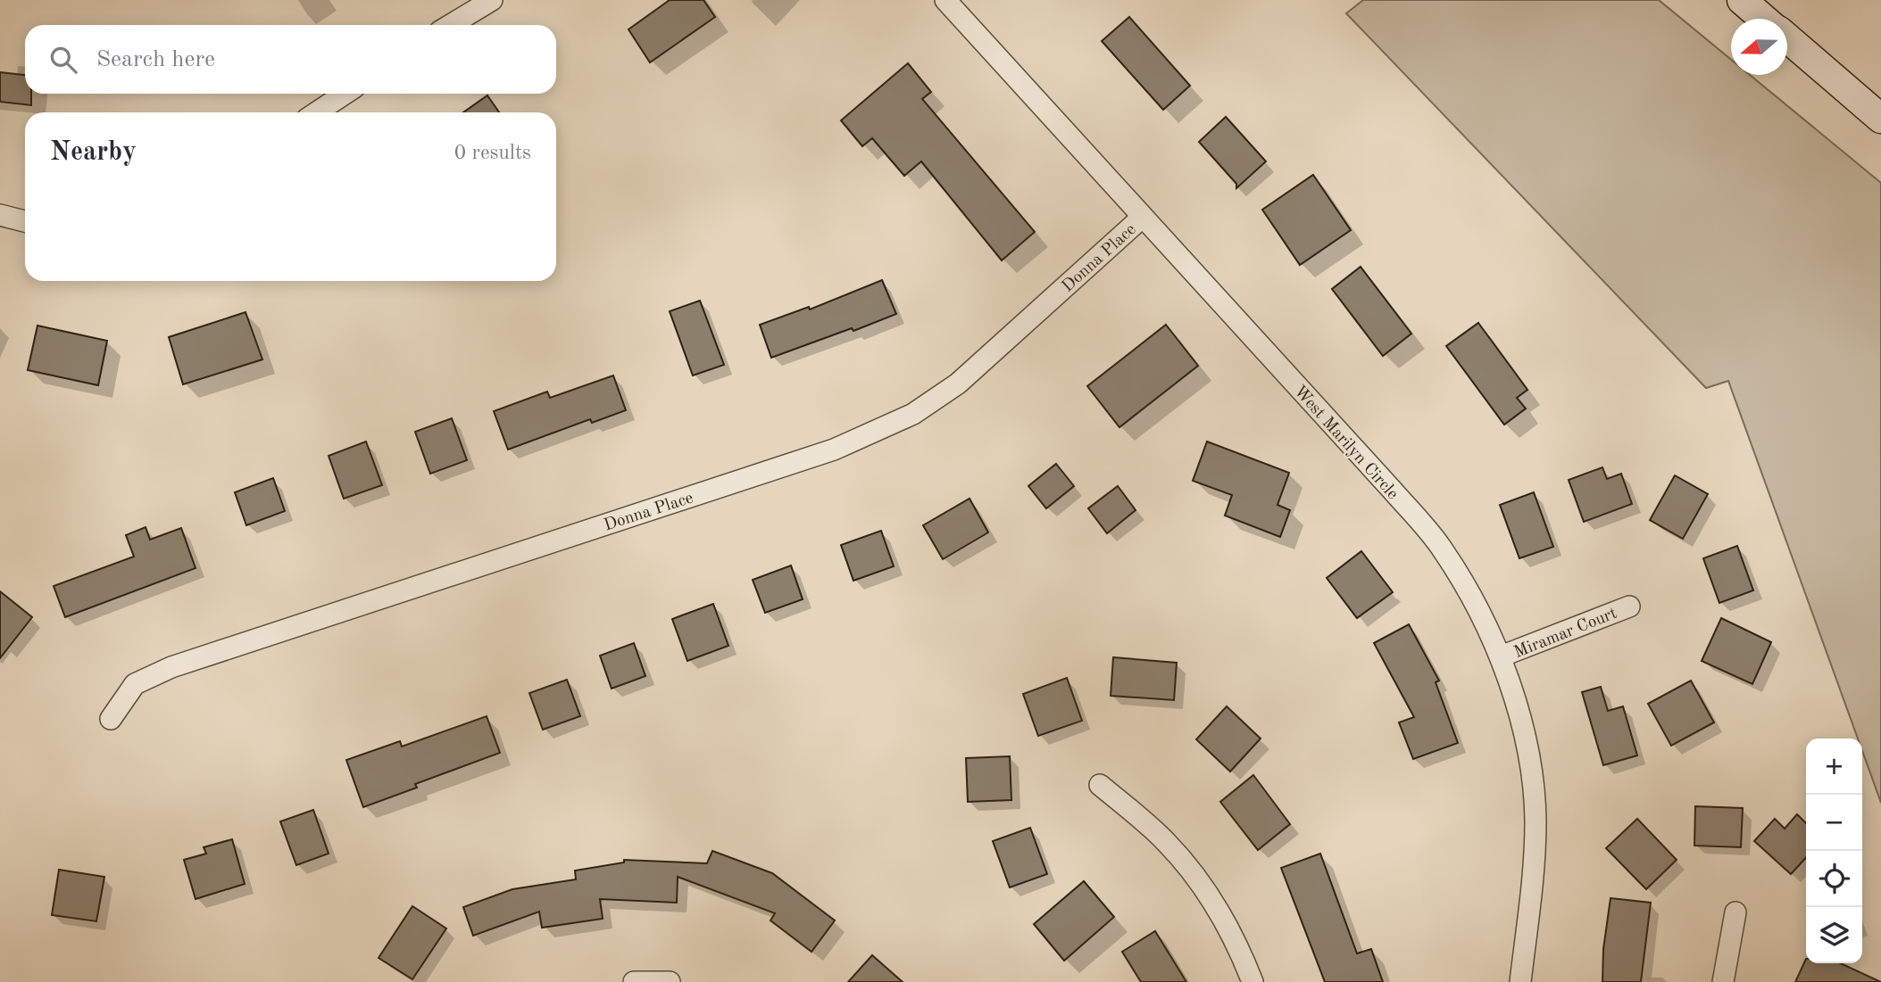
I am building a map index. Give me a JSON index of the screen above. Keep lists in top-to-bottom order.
{
  "streets": {
    "street": ["Donna Place", "West Marilyn Circle", "Miramar Court"]
  },
  "crossings": [
    ["Donna Place", "West Marilyn Circle"],
    ["West Marilyn Circle", "Miramar Court"]
  ],
  "north": "left",
  "page": {
    "search": "Search here",
    "heading": ["Nearby", "0 results"],
    "map_buttons": ["+", "−"]
  }
}
